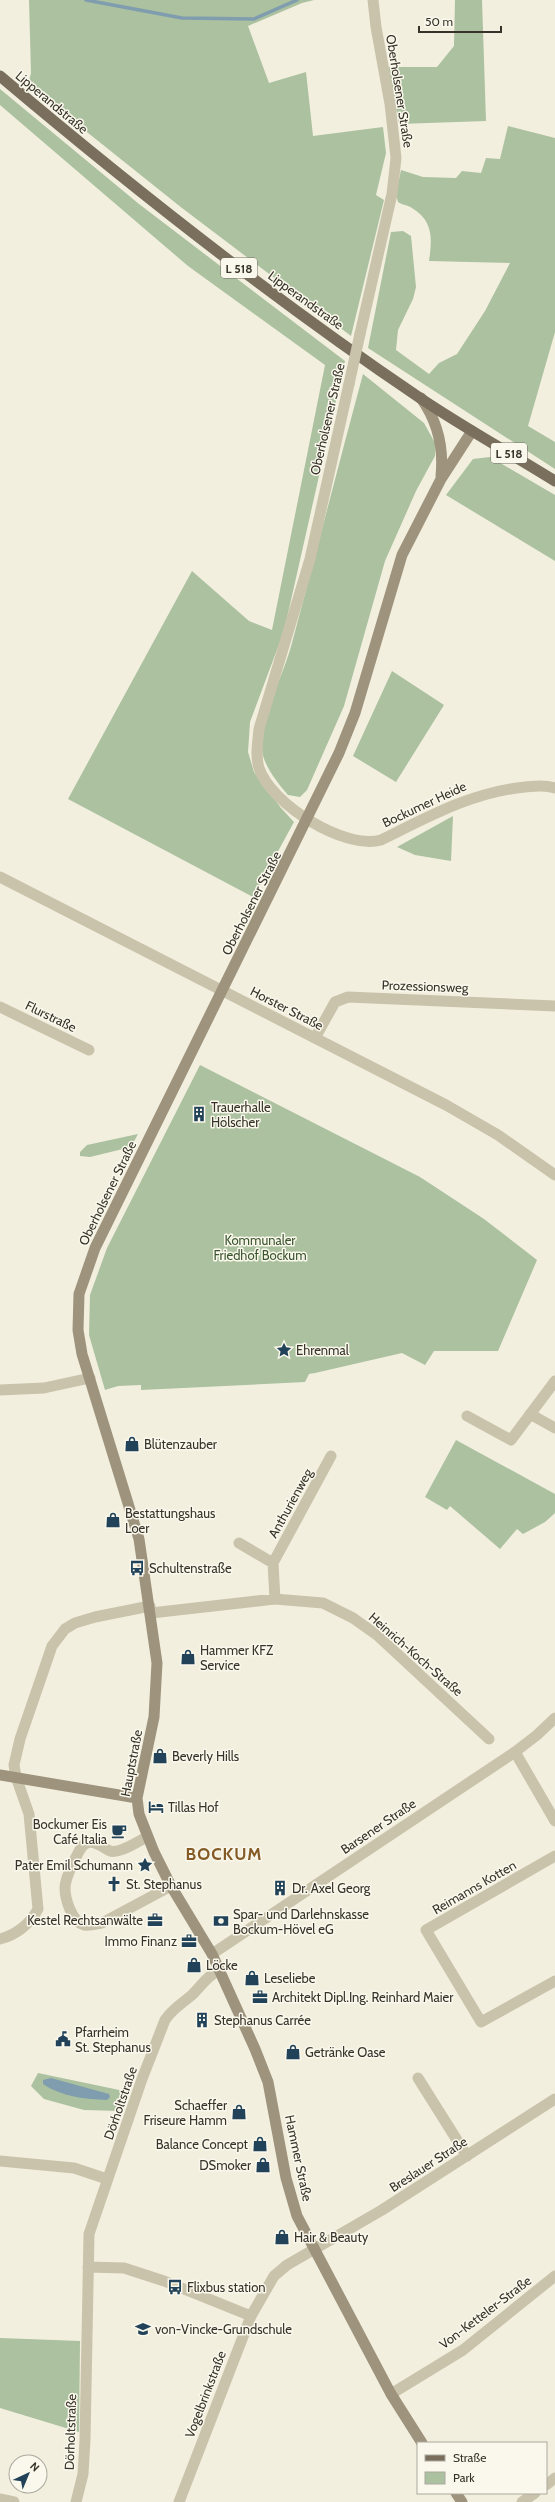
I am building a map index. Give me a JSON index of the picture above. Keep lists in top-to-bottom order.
{
  "streets": {
    "main road": [
      "Oberholsener Straße",
      "Lipperandstraße",
      "L 518",
      "Hauptstraße",
      "Hammer Straße"
    ],
    "street": [
      "Bockumer Heide",
      "Prozessionsweg",
      "Horster Straße",
      "Flurstraße",
      "Anthurienweg",
      "Heinrich-Koch-Straße",
      "Barsener Straße",
      "Reimanns Kotten",
      "Dörholtstraße",
      "Breslauer Straße",
      "Von-Ketteler-Straße",
      "Vogelbrinkstraße"
    ]
  },
  "crossings": [
    ["Oberholsener Straße", "Lipperandstraße"],
    ["Oberholsener Straße", "L 518"],
    ["Oberholsener Straße", "Bockumer Heide"],
    ["Oberholsener Straße", "Horster Straße"],
    ["Oberholsener Straße", "Heinrich-Koch-Straße"],
    ["Oberholsener Straße", "Hauptstraße"],
    ["Lipperandstraße", "L 518"],
    ["Prozessionsweg", "Horster Straße"],
    ["Heinrich-Koch-Straße", "Hauptstraße"],
    ["Hauptstraße", "Barsener Straße"],
    ["Hauptstraße", "Hammer Straße"],
    ["Barsener Straße", "Hammer Straße"],
    ["Dörholtstraße", "Hammer Straße"],
    ["Hammer Straße", "Breslauer Straße"],
    ["Hammer Straße", "Von-Ketteler-Straße"],
    ["Hammer Straße", "Vogelbrinkstraße"],
    ["Breslauer Straße", "Vogelbrinkstraße"]
  ],
  "districts": ["BOCKUM"],
  "parks": ["Kommunaler Friedhof Bockum"],
  "places": {
    "building": ["Trauerhalle Hölscher", "Dr. Axel Georg", "Stephanus Carrée"],
    "place": ["Ehrenmal", "Pater Emil Schumann"],
    "shop": [
      "Blütenzauber",
      "Bestattungshaus Loer",
      "Hammer KFZ Service",
      "Beverly Hills",
      "Löcke",
      "Leseliebe",
      "Getränke Oase",
      "Schaeffer Friseure Hamm",
      "Balance Concept",
      "DSmoker",
      "Hair & Beauty"
    ],
    "bus stop": ["Schultenstraße", "Flixbus station"],
    "hotel": ["Tillas Hof"],
    "cafe": ["Bockumer Eis Café Italia"],
    "church": ["St. Stephanus"],
    "office": ["Kestel Rechtsanwälte", "Immo Finanz", "Architekt Dipl.Ing. Reinhard Maier"],
    "bank": ["Spar- und Darlehnskasse Bockum-Hövel eG"],
    "public building": ["Pfarrheim St. Stephanus"],
    "school or university": ["von-Vincke-Grundschule"]
  },
  "legend": ["Straße", "Park"],
  "scale_bar": "50 m",
  "north": "top right"
}
